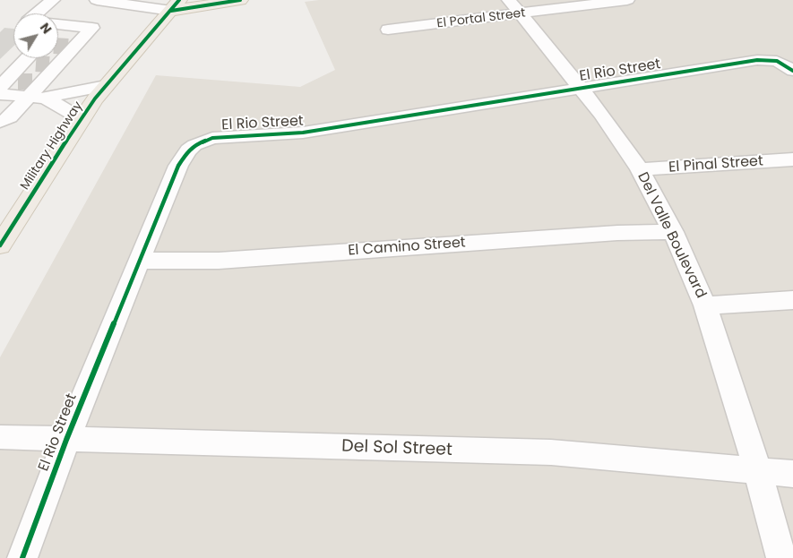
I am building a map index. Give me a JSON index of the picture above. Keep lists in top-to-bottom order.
{
  "streets": {
    "main road": ["Military Highway"],
    "street": [
      "El Portal Street",
      "El Rio Street",
      "El Pinal Street",
      "Del Valle Boulevard",
      "El Camino Street",
      "Del Sol Street"
    ]
  },
  "crossings": [
    ["El Portal Street", "Del Valle Boulevard"],
    ["El Rio Street", "Del Valle Boulevard"],
    ["El Rio Street", "El Camino Street"],
    ["El Rio Street", "Del Sol Street"],
    ["El Pinal Street", "Del Valle Boulevard"],
    ["Del Valle Boulevard", "El Camino Street"],
    ["Del Valle Boulevard", "Del Sol Street"]
  ],
  "north": "top right"
}
